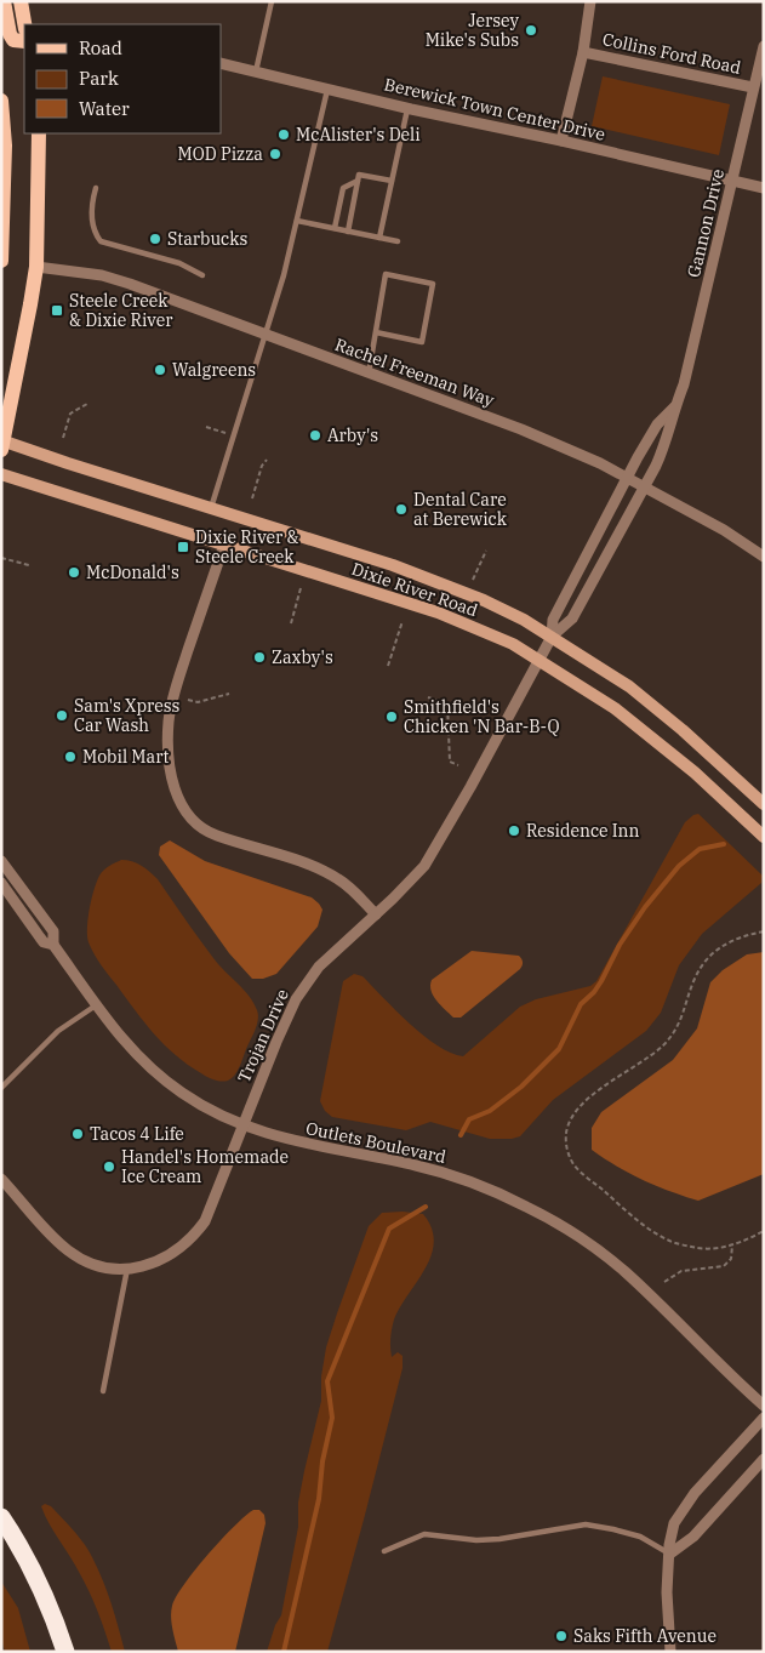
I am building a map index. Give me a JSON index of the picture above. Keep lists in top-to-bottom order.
{
  "streets": {
    "street": [
      "Collins Ford Road",
      "Berewick Town Center Drive",
      "Gannon Drive",
      "Rachel Freeman Way",
      "Dixie River Road",
      "Trojan Drive",
      "Outlets Boulevard"
    ]
  },
  "crossings": [
    ["Collins Ford Road", "Gannon Drive"],
    ["Berewick Town Center Drive", "Gannon Drive"],
    ["Gannon Drive", "Rachel Freeman Way"],
    ["Gannon Drive", "Dixie River Road"],
    ["Gannon Drive", "Trojan Drive"],
    ["Dixie River Road", "Trojan Drive"],
    ["Trojan Drive", "Outlets Boulevard"]
  ],
  "places": {
    "other": [
      "Jersey Mike's Subs",
      "McAlister's Deli",
      "MOD Pizza",
      "Starbucks",
      "Walgreens",
      "Arby's",
      "Dental Care at Berewick",
      "McDonald's",
      "Zaxby's",
      "Sam's Xpress Car Wash",
      "Smithfield's Chicken 'N Bar-B-Q",
      "Mobil Mart",
      "Residence Inn",
      "Tacos 4 Life",
      "Handel's Homemade Ice Cream",
      "Saks Fifth Avenue"
    ],
    "transit": ["Steele Creek & Dixie River", "Dixie River & Steele Creek"]
  },
  "legend": ["Road", "Park", "Water"]
}
